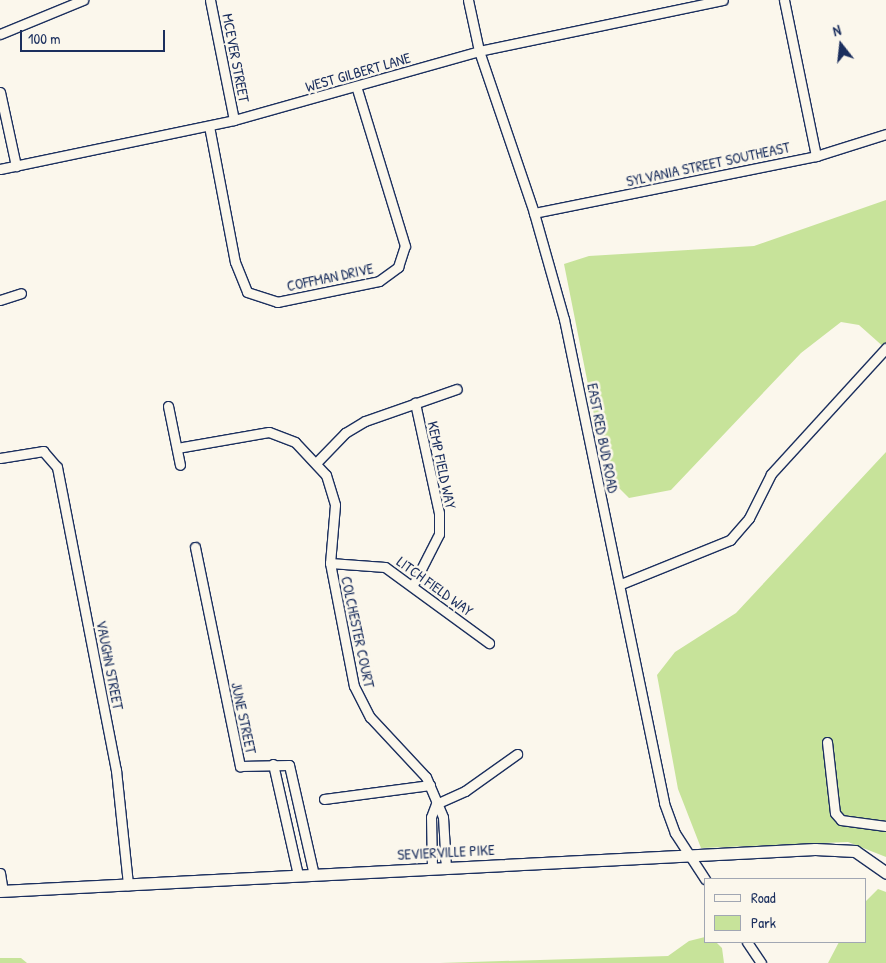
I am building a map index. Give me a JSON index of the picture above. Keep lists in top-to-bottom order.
{
  "streets": {
    "street": [
      "MCEVER STREET",
      "WEST GILBERT LANE",
      "SYLVANIA STREET SOUTHEAST",
      "COFFMAN DRIVE",
      "EAST RED BUD ROAD",
      "KEMP FIELD WAY",
      "LITCH FIELD WAY",
      "COLCHESTER COURT",
      "VAUGHN STREET",
      "JUNE STREET",
      "SEVIERVILLE PIKE"
    ]
  },
  "crossings": [
    ["MCEVER STREET", "WEST GILBERT LANE"],
    ["WEST GILBERT LANE", "COFFMAN DRIVE"],
    ["WEST GILBERT LANE", "EAST RED BUD ROAD"],
    ["SYLVANIA STREET SOUTHEAST", "EAST RED BUD ROAD"],
    ["EAST RED BUD ROAD", "SEVIERVILLE PIKE"],
    ["KEMP FIELD WAY", "LITCH FIELD WAY"],
    ["LITCH FIELD WAY", "COLCHESTER COURT"],
    ["COLCHESTER COURT", "SEVIERVILLE PIKE"],
    ["VAUGHN STREET", "SEVIERVILLE PIKE"],
    ["JUNE STREET", "SEVIERVILLE PIKE"]
  ],
  "legend": ["Road", "Park"],
  "scale_bar": "100 m",
  "north": "top"
}
